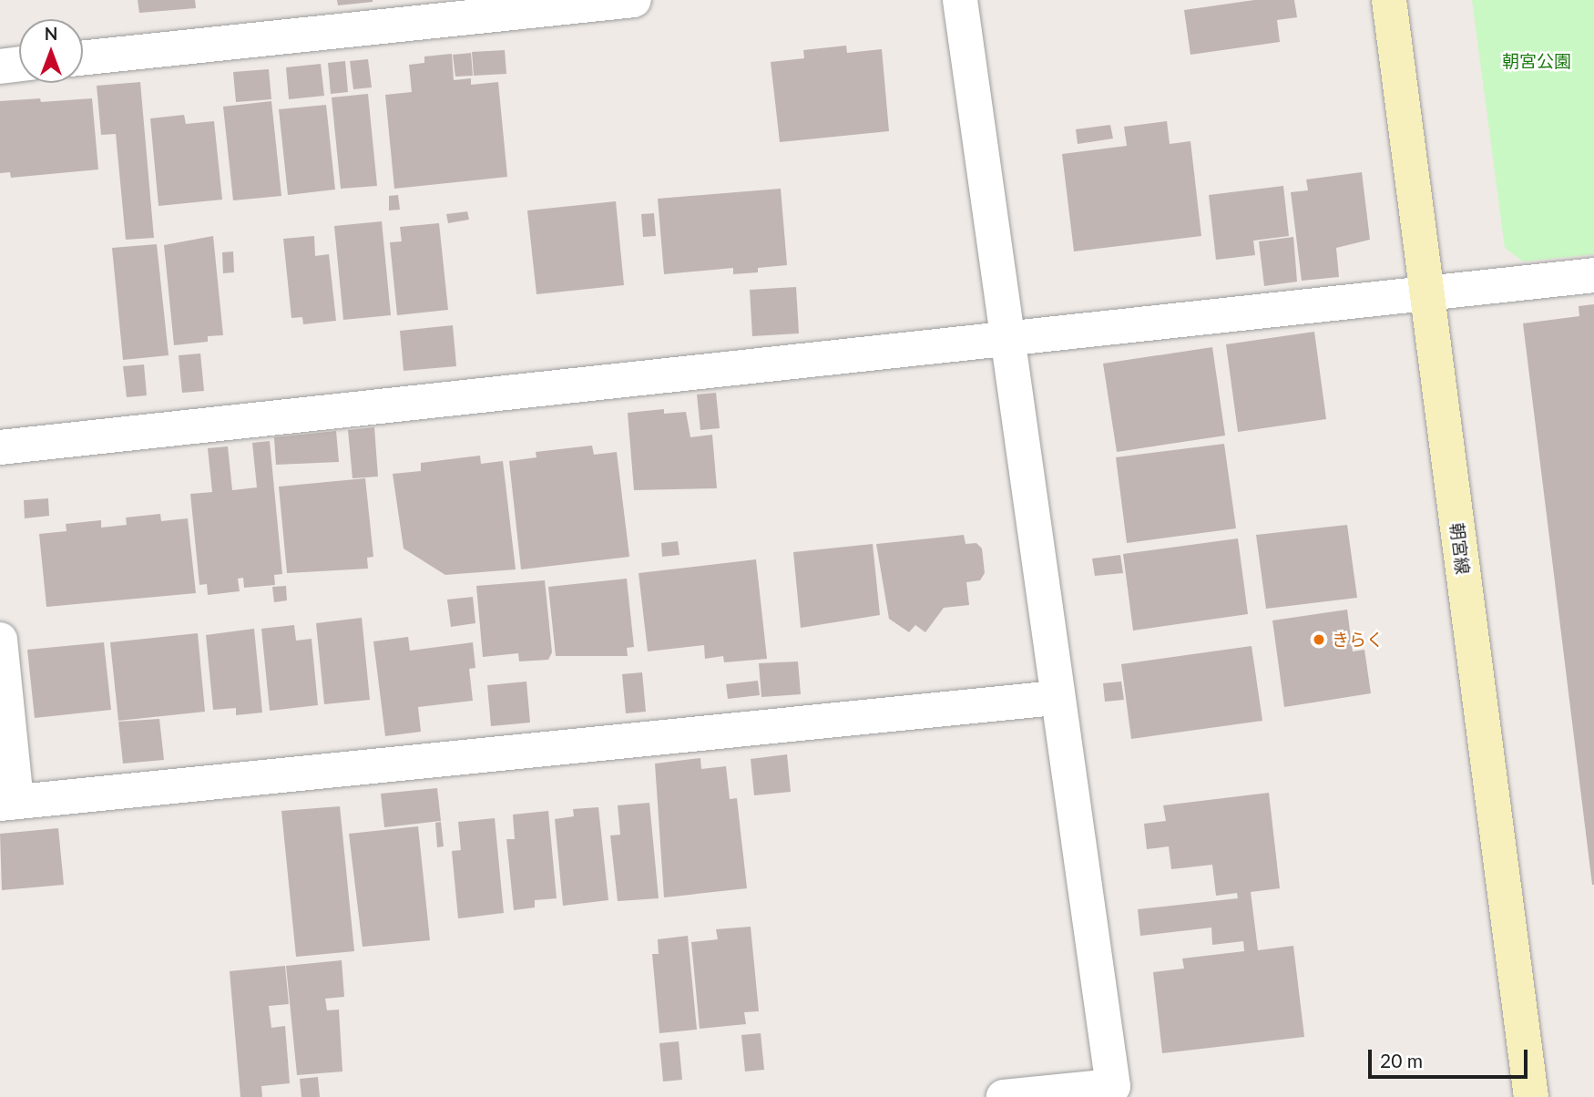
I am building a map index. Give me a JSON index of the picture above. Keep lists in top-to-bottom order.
{
  "streets": {
    "street": ["朝宮線"]
  },
  "parks": ["朝宮公園"],
  "places": ["きらく"],
  "scale_bar": "20 m",
  "north": "top"
}
